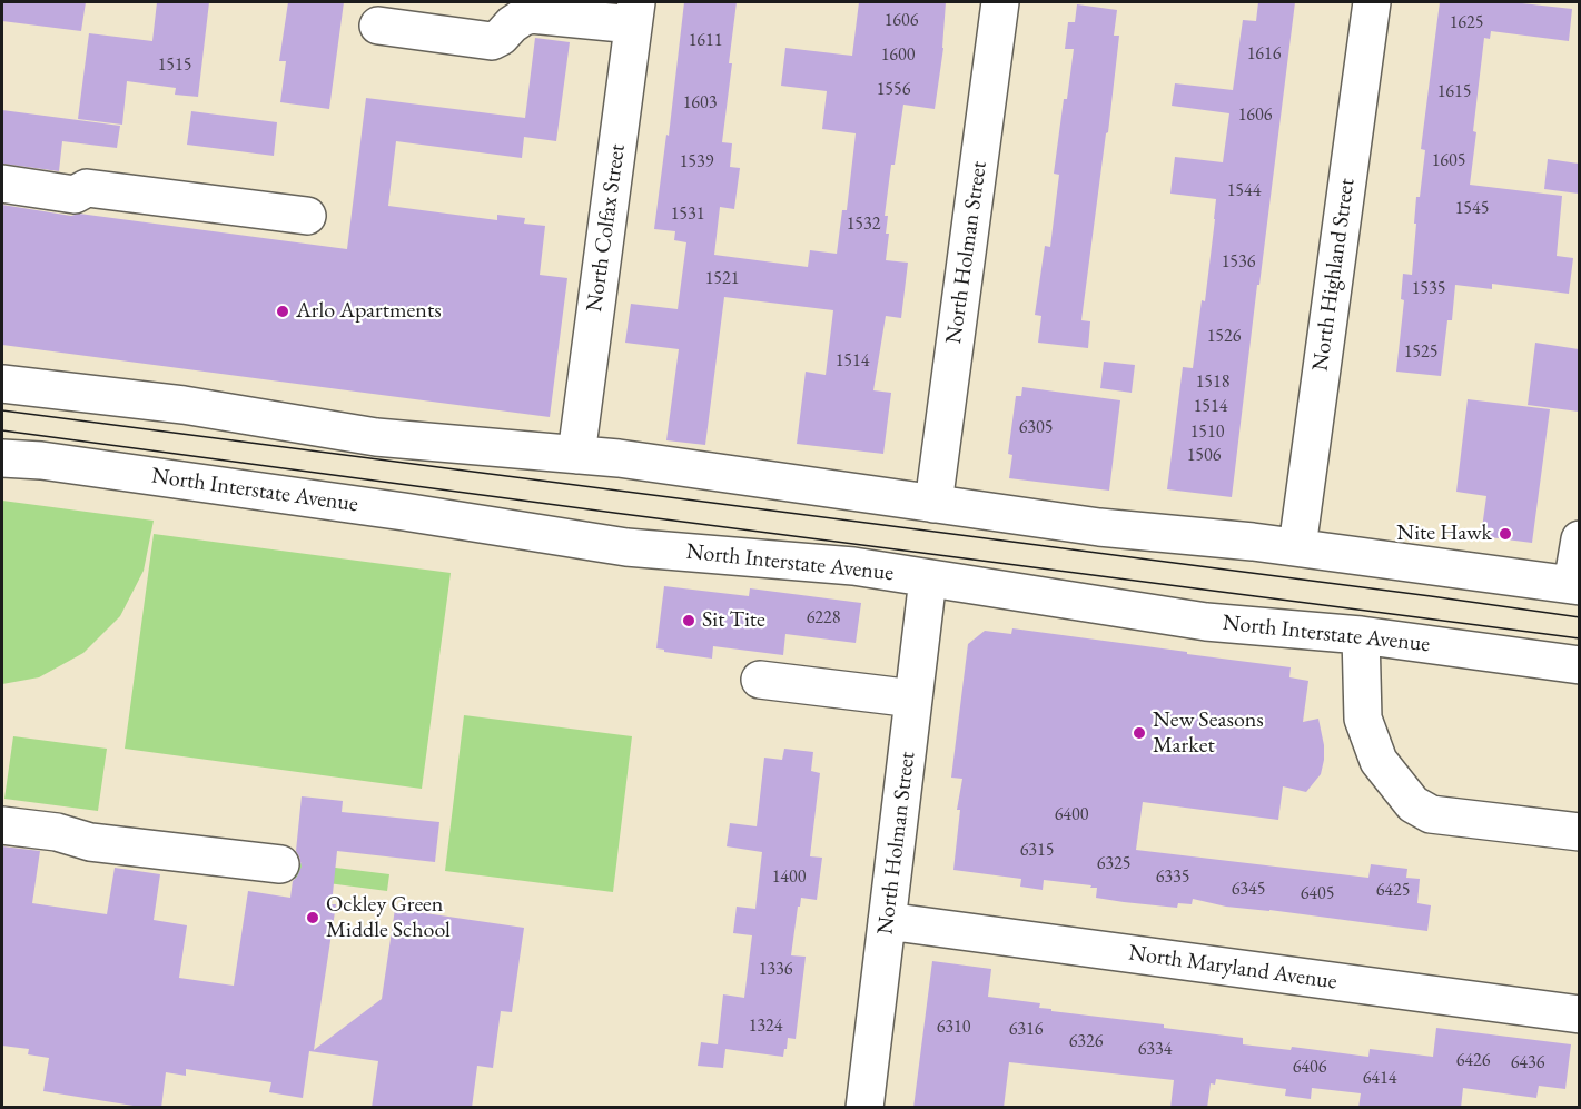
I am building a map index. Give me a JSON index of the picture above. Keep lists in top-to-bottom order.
{
  "streets": {
    "street": [
      "North Colfax Street",
      "North Holman Street",
      "North Highland Street",
      "North Interstate Avenue",
      "North Maryland Avenue"
    ]
  },
  "crossings": [
    ["North Holman Street", "North Interstate Avenue"],
    ["North Holman Street", "North Maryland Avenue"]
  ],
  "places": [
    "Arlo Apartments",
    "Nite Hawk",
    "Sit Tite",
    "New Seasons Market",
    "Ockley Green Middle School"
  ],
  "house_numbers": [
    "1606",
    "1625",
    "1611",
    "1616",
    "1600",
    "1515",
    "1556",
    "1615",
    "1603",
    "1606",
    "1605",
    "1539",
    "1544",
    "1545",
    "1531",
    "1532",
    "1536",
    "1521",
    "1535",
    "1526",
    "1525",
    "1514",
    "1518",
    "1514",
    "6305",
    "1510",
    "1506",
    "6228",
    "6400",
    "6315",
    "6325",
    "1400",
    "6335",
    "6345",
    "6425",
    "6405",
    "1336",
    "1324",
    "6310",
    "6316",
    "6326",
    "6334",
    "6426",
    "6436",
    "6406",
    "6414"
  ]
}
